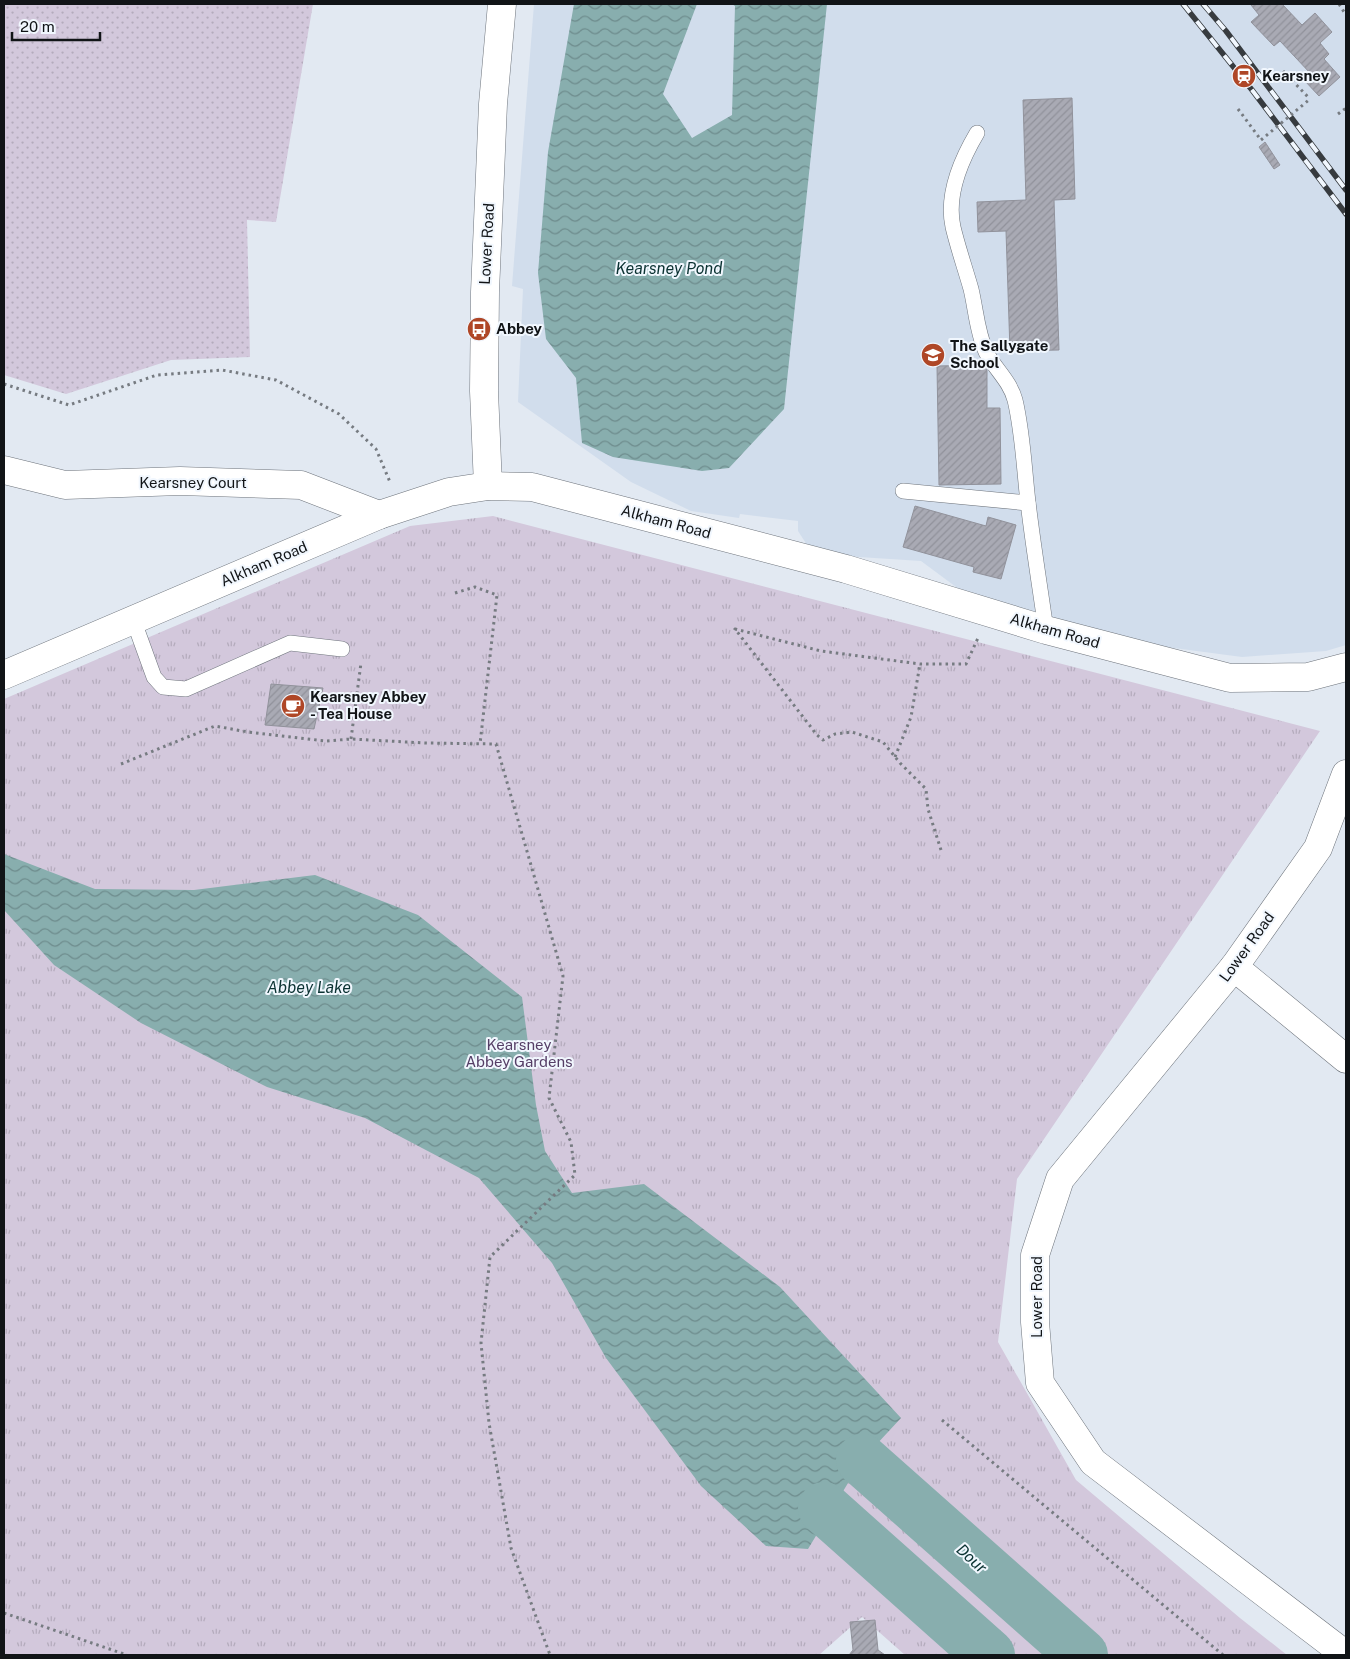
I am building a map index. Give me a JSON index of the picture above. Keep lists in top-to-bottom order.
{
  "streets": {
    "street": ["Lower Road", "Kearsney Court", "Alkham Road"]
  },
  "crossings": [
    ["Lower Road", "Alkham Road"],
    ["Kearsney Court", "Alkham Road"]
  ],
  "water": ["Kearsney Pond", "Abbey Lake", "Dour"],
  "parks": ["Kearsney Abbey Gardens"],
  "places": {
    "station": ["Kearsney"],
    "bus stop": ["Abbey"],
    "school or university": ["The Sallygate School"],
    "cafe": ["Kearsney Abbey - Tea House"]
  },
  "scale_bar": "20 m"
}
